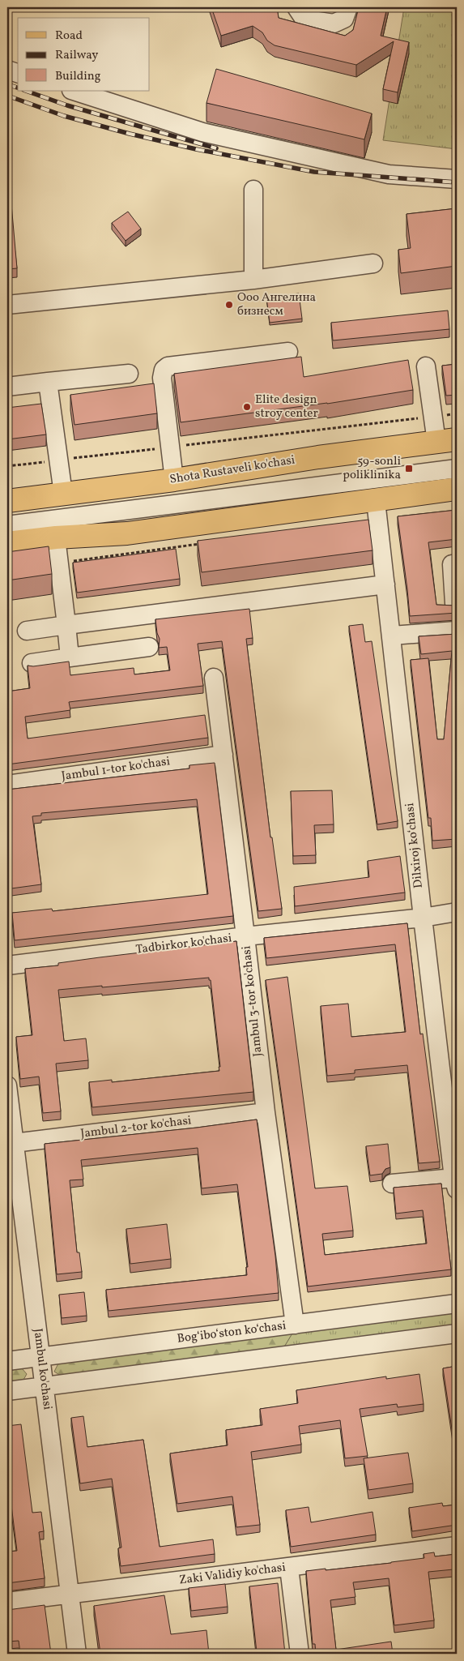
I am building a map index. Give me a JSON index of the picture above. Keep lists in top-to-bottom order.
{
  "streets": {
    "main road": ["Shota Rustaveli ko'chasi"],
    "street": [
      "Jambul 1-tor ko'chasi",
      "Dilxiroj ko‘chasi",
      "Tadbirkor ko'chasi",
      "Jambul 3-tor ko'chasi",
      "Jambul 2-tor ko'chasi",
      "Bogʻiboʻston koʻchasi",
      "Jambul ko'chasi",
      "Zaki Validiy ko'chasi"
    ]
  },
  "crossings": [
    ["Jambul 1-tor ko'chasi", "Jambul 3-tor ko'chasi"],
    ["Dilxiroj ko‘chasi", "Tadbirkor ko'chasi"],
    ["Tadbirkor ko'chasi", "Jambul 3-tor ko'chasi"],
    ["Jambul 3-tor ko'chasi", "Jambul 2-tor ko'chasi"],
    ["Jambul 3-tor ko'chasi", "Bogʻiboʻston koʻchasi"],
    ["Jambul 2-tor ko'chasi", "Jambul ko'chasi"],
    ["Bogʻiboʻston koʻchasi", "Jambul ko'chasi"],
    ["Jambul ko'chasi", "Zaki Validiy ko'chasi"]
  ],
  "places": {
    "other": ["Ооо Ангелина бизнесм", "Elite design stroy center"],
    "transit": ["59-sonli poliklinika"]
  },
  "legend": ["Road", "Railway", "Building"]
}
